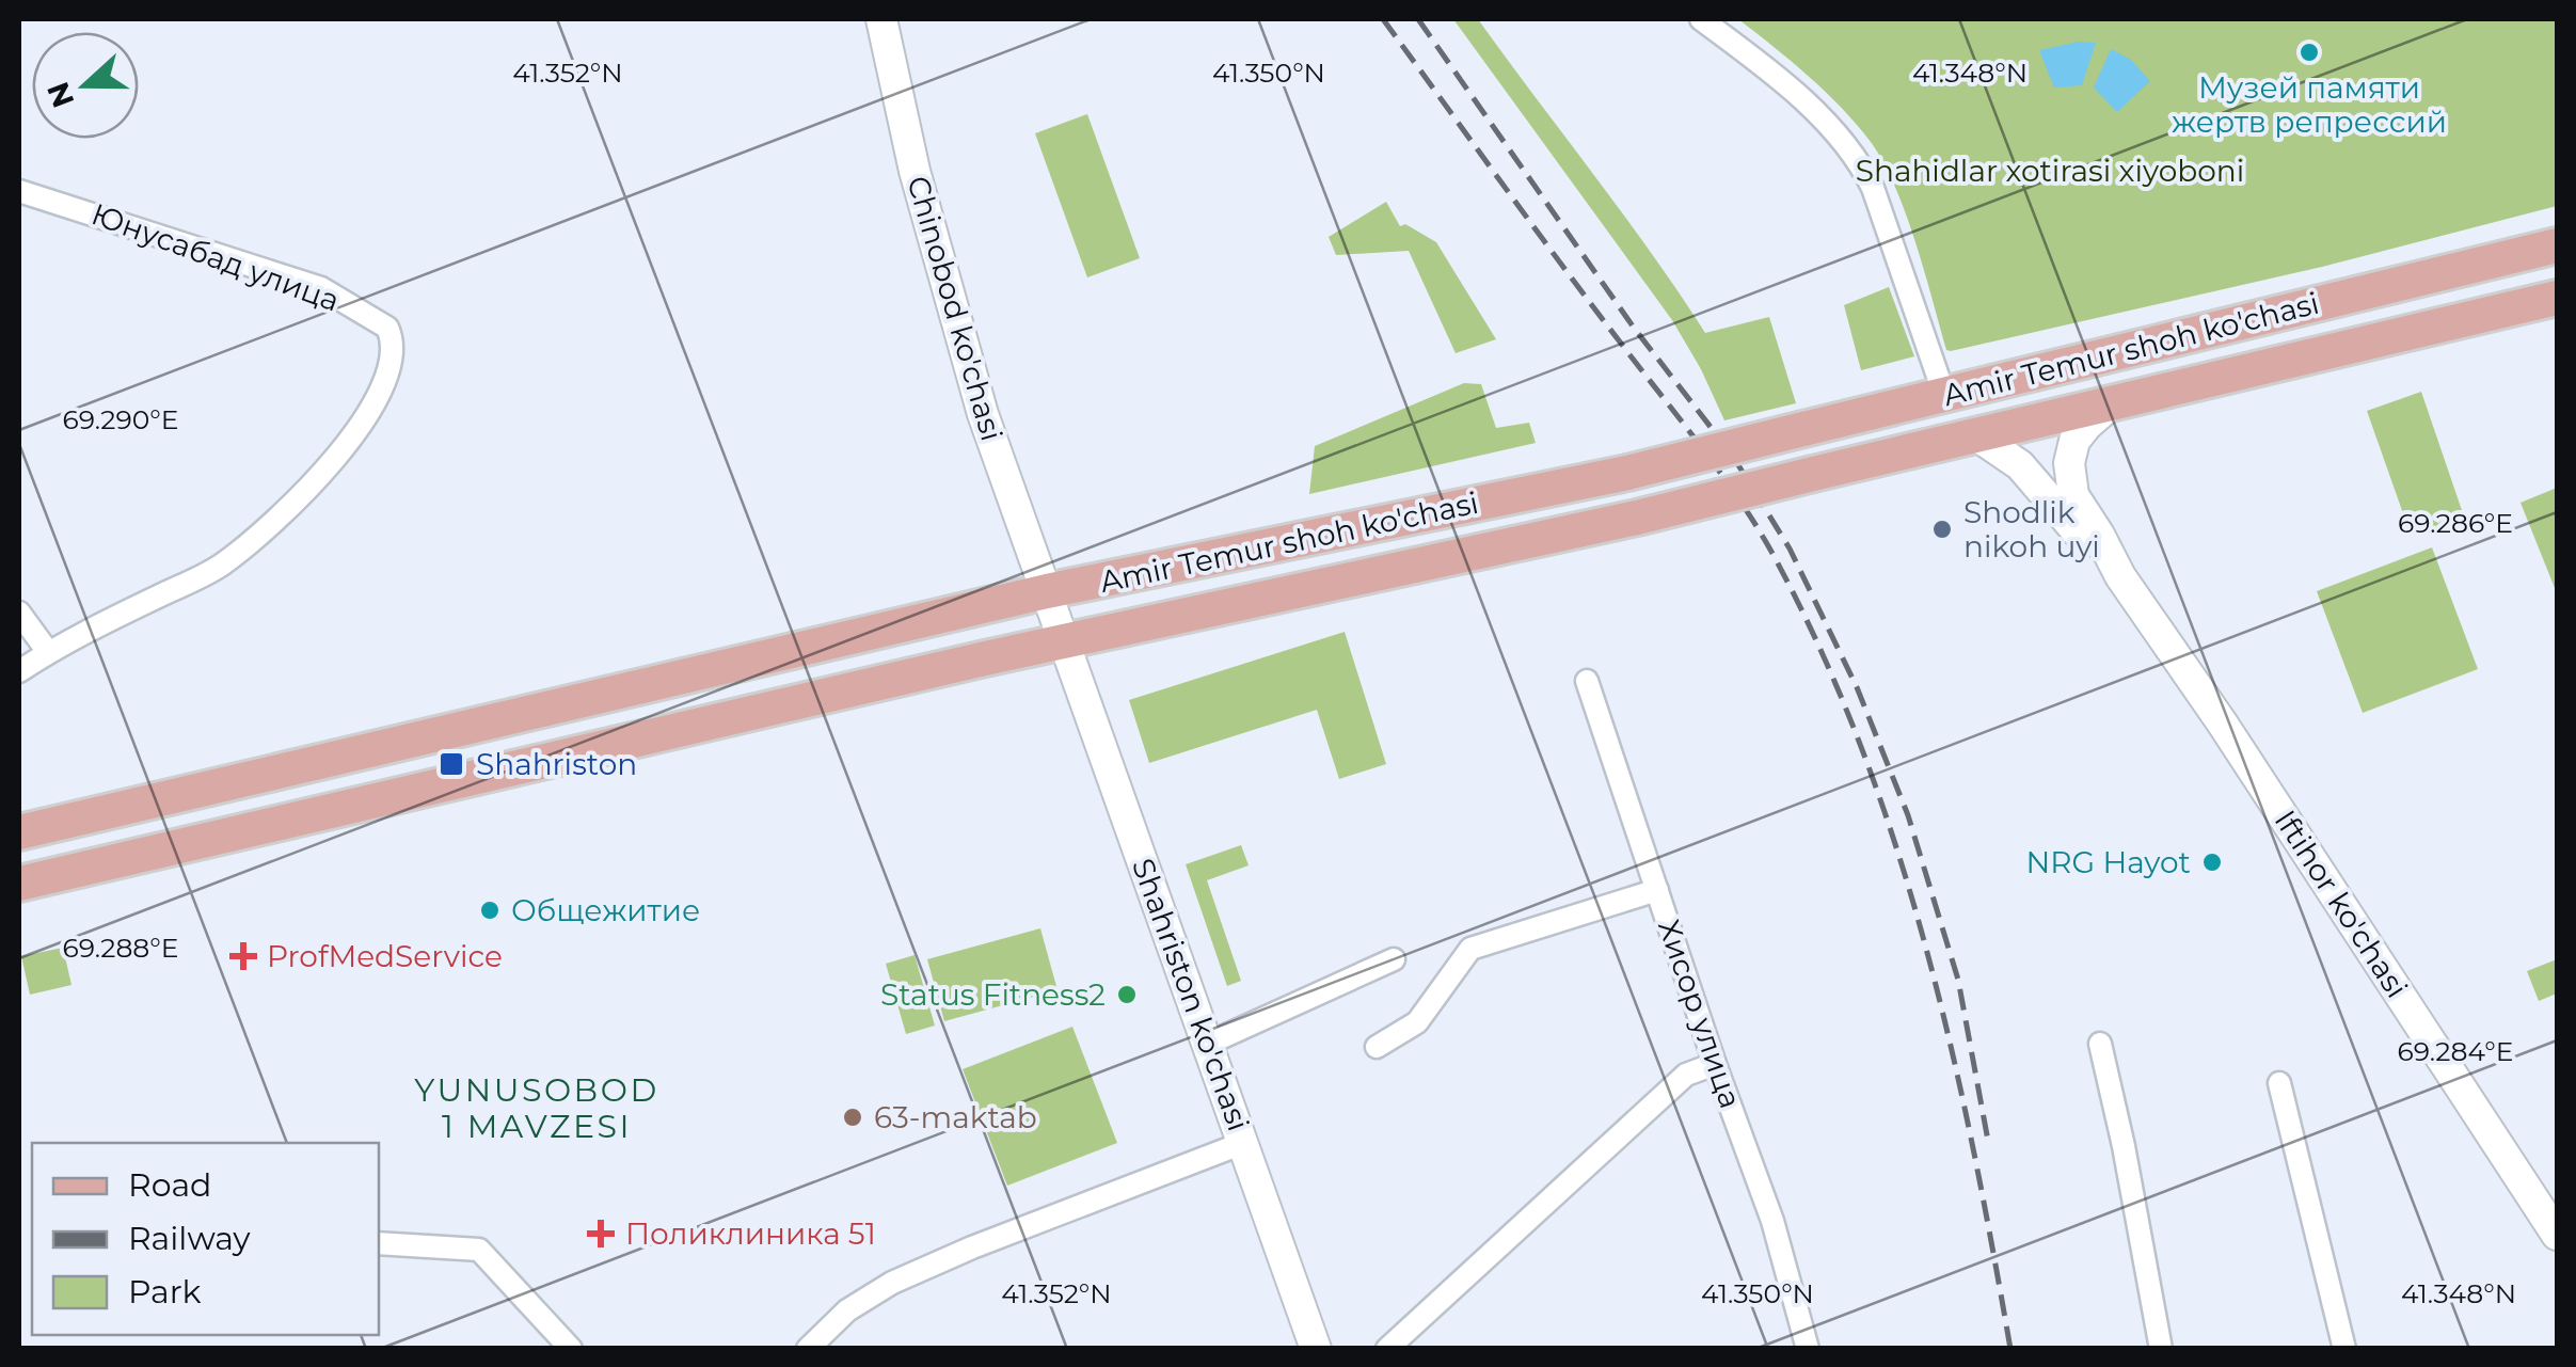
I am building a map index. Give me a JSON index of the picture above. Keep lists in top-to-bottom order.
{
  "streets": {
    "main road": [
      "Chinobod ko'chasi",
      "Amir Temur shoh ko'chasi",
      "Iftihor ko'chasi",
      "Shahriston ko'chasi"
    ],
    "street": ["Юнусабад улица", "Хисор улица"]
  },
  "crossings": [
    ["Chinobod ko'chasi", "Amir Temur shoh ko'chasi"],
    ["Chinobod ko'chasi", "Shahriston ko'chasi"],
    ["Amir Temur shoh ko'chasi", "Iftihor ko'chasi"],
    ["Amir Temur shoh ko'chasi", "Shahriston ko'chasi"]
  ],
  "districts": ["YUNUSOBOD 1 MAVZESI"],
  "parks": ["Shahidlar xotirasi xiyoboni"],
  "places": {
    "other": [
      "Музей памяти жертв репрессий",
      "Shodlik nikoh uyi",
      "NRG Hayot",
      "Общежитие",
      "Status Fitness2",
      "63-maktab"
    ],
    "transit": ["Shahriston"],
    "health": ["ProfMedService", "Поликлиника 51"]
  },
  "legend": ["Road", "Railway", "Park"],
  "north": "left",
  "coordinates": [
    "41.352°N",
    "41.350°N",
    "41.348°N",
    "69.290°E",
    "69.286°E",
    "69.288°E",
    "69.284°E"
  ]
}
